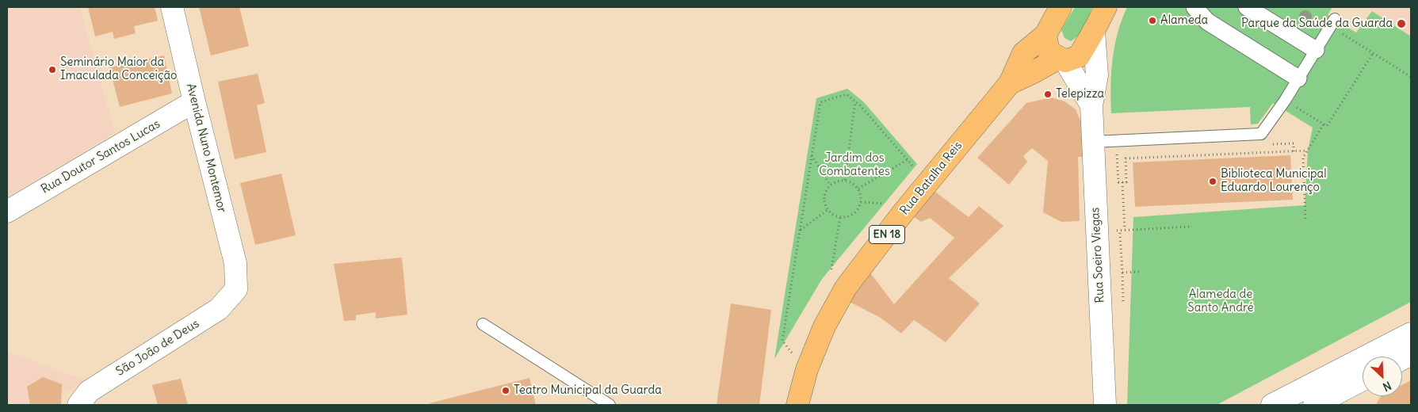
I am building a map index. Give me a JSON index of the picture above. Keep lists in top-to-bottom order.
{
  "streets": {
    "main road": ["Rua Batalha Reis", "EN 18"],
    "street": [
      "Avenida Nuno Montemor",
      "Rua Doutor Santos Lucas",
      "Rua Soeiro Viegas",
      "São João de Deus"
    ]
  },
  "crossings": [
    ["Avenida Nuno Montemor", "Rua Doutor Santos Lucas"],
    ["Avenida Nuno Montemor", "São João de Deus"],
    ["Rua Batalha Reis", "EN 18"],
    ["Rua Batalha Reis", "Rua Soeiro Viegas"],
    ["EN 18", "Rua Soeiro Viegas"]
  ],
  "parks": ["Jardim dos Combatentes", "Alameda de Santo André"],
  "places": [
    "Alameda",
    "Parque da Saúde da Guarda",
    "Seminário Maior da Imaculada Conceição",
    "Telepizza",
    "Biblioteca Municipal Eduardo Lourenço",
    "Teatro Municipal da Guarda"
  ],
  "north": "bottom right"
}
